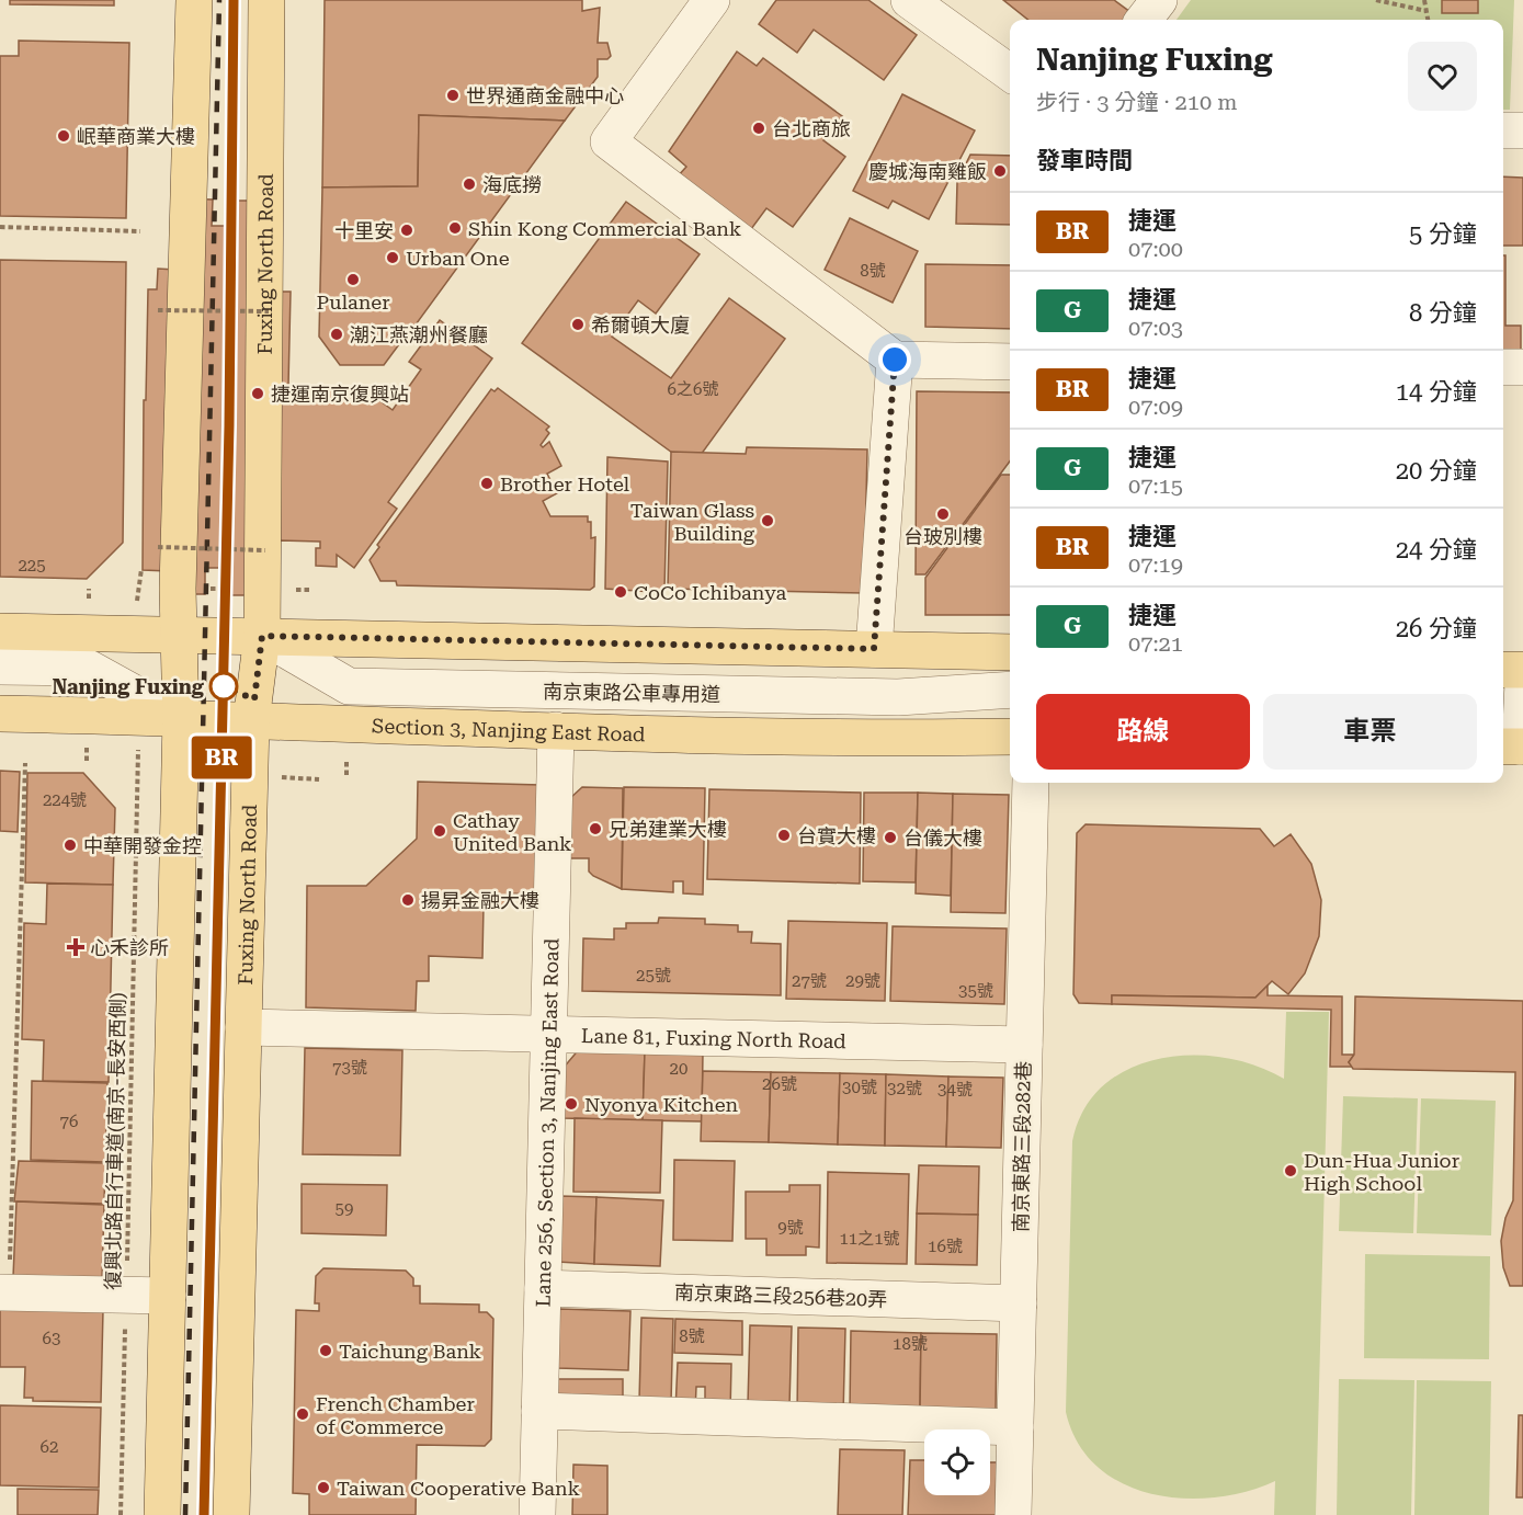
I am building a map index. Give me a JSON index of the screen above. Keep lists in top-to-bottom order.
{
  "streets": {
    "main road": ["Fuxing North Road", "Section 3, Nanjing East Road"],
    "street": [
      "南京東路公車專用道",
      "Lane 81, Fuxing North Road",
      "Lane 256, Section 3, Nanjing East Road",
      "南京東路三段282巷",
      "南京東路三段256巷20弄"
    ],
    "path": ["復興北路自行車道(南京-長安西側)"]
  },
  "crossings": [
    ["Fuxing North Road", "南京東路公車專用道"],
    ["Fuxing North Road", "Section 3, Nanjing East Road"],
    ["Fuxing North Road", "Lane 81, Fuxing North Road"],
    ["Section 3, Nanjing East Road", "Lane 256, Section 3, Nanjing East Road"],
    ["Lane 81, Fuxing North Road", "Lane 256, Section 3, Nanjing East Road"],
    ["Lane 81, Fuxing North Road", "南京東路三段282巷"],
    ["Lane 256, Section 3, Nanjing East Road", "南京東路三段256巷20弄"],
    ["南京東路三段282巷", "南京東路三段256巷20弄"]
  ],
  "places": {
    "other": [
      "世界通商金融中心",
      "台北商旅",
      "岷華商業大樓",
      "慶城海南雞飯",
      "海底撈",
      "Shin Kong Commercial Bank",
      "十里安",
      "Urban One",
      "Pulaner",
      "希爾頓大廈",
      "潮江燕潮州餐廳",
      "捷運南京復興站",
      "Brother Hotel",
      "台玻別樓",
      "Taiwan Glass Building",
      "CoCo Ichibanya",
      "Nanjing Fuxing",
      "兄弟建業大樓",
      "Cathay United Bank",
      "台實大樓",
      "台儀大樓",
      "中華開發金控",
      "揚昇金融大樓",
      "Nyonya Kitchen",
      "Dun-Hua Junior High School",
      "Taichung Bank",
      "French Chamber of Commerce",
      "Taiwan Cooperative Bank"
    ],
    "health": ["心禾診所"]
  },
  "lines": ["metro line BR"],
  "house_numbers": [
    "8號",
    "6之6號",
    "225",
    "224號",
    "25號",
    "27號",
    "29號",
    "35號",
    "73號",
    "20",
    "26號",
    "30號",
    "32號",
    "34號",
    "76",
    "59",
    "9號",
    "11之1號",
    "16號",
    "8號",
    "63",
    "18號",
    "62"
  ],
  "page": {
    "on_map": "BR",
    "heading": [
      ["Nanjing Fuxing", "步行 · 3 分鐘 · 210 m"],
      "發車時間"
    ],
    "list": [
      {
        "mark": "BR",
        "name": "捷運",
        "note": "07:00",
        "value": "5 分鐘"
      },
      {
        "mark": "G",
        "name": "捷運",
        "note": "07:03",
        "value": "8 分鐘"
      },
      {
        "mark": "BR",
        "name": "捷運",
        "note": "07:09",
        "value": "14 分鐘"
      },
      {
        "mark": "G",
        "name": "捷運",
        "note": "07:15",
        "value": "20 分鐘"
      },
      {
        "mark": "BR",
        "name": "捷運",
        "note": "07:19",
        "value": "24 分鐘"
      },
      {
        "mark": "G",
        "name": "捷運",
        "note": "07:21",
        "value": "26 分鐘"
      }
    ],
    "buttons": ["路線", "車票"]
  }
}
